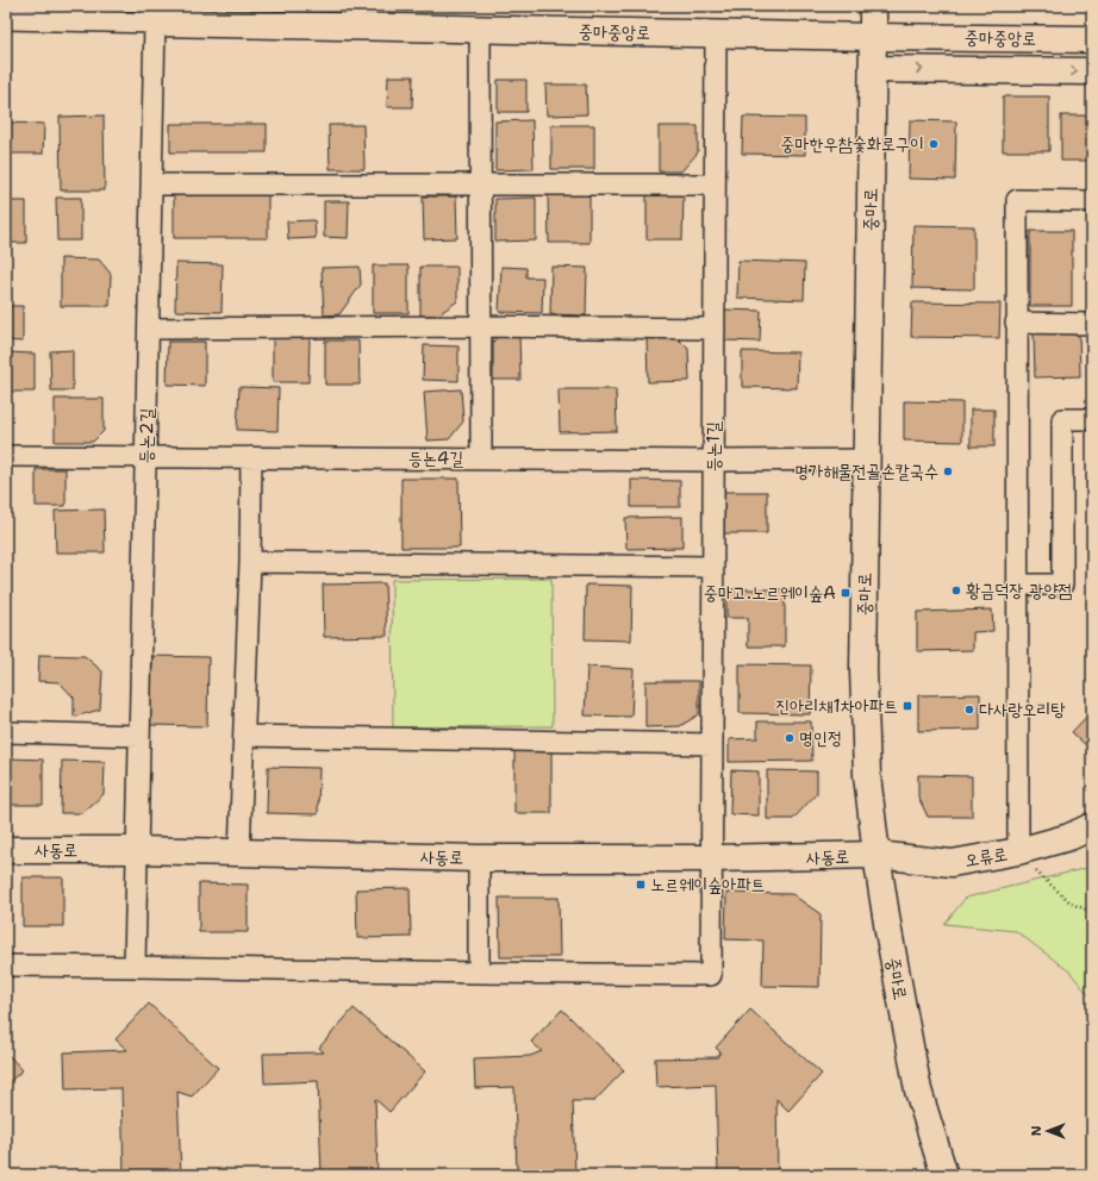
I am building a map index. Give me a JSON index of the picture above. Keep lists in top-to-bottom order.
{
  "streets": {
    "street": [
      "중마중앙로",
      "중마로",
      "등논2길",
      "등논1길",
      "등논4길",
      "사동로",
      "오류로"
    ]
  },
  "crossings": [
    ["중마중앙로", "중마로"],
    ["중마중앙로", "등논2길"],
    ["중마중앙로", "등논1길"],
    ["중마로", "등논4길"],
    ["중마로", "사동로"],
    ["중마로", "오류로"],
    ["등논2길", "등논4길"],
    ["등논2길", "사동로"],
    ["등논1길", "등논4길"],
    ["등논1길", "사동로"],
    ["사동로", "오류로"]
  ],
  "places": {
    "other": [
      "중마한우참숯화로구이",
      "명가해물전골손칼국수",
      "황금덕장 광양점",
      "다사랑오리탕",
      "명인정"
    ],
    "transit": ["중마고.노르웨이숲A", "진아리채1차아파트", "노르웨이숲아파트"]
  },
  "north": "left"
}
